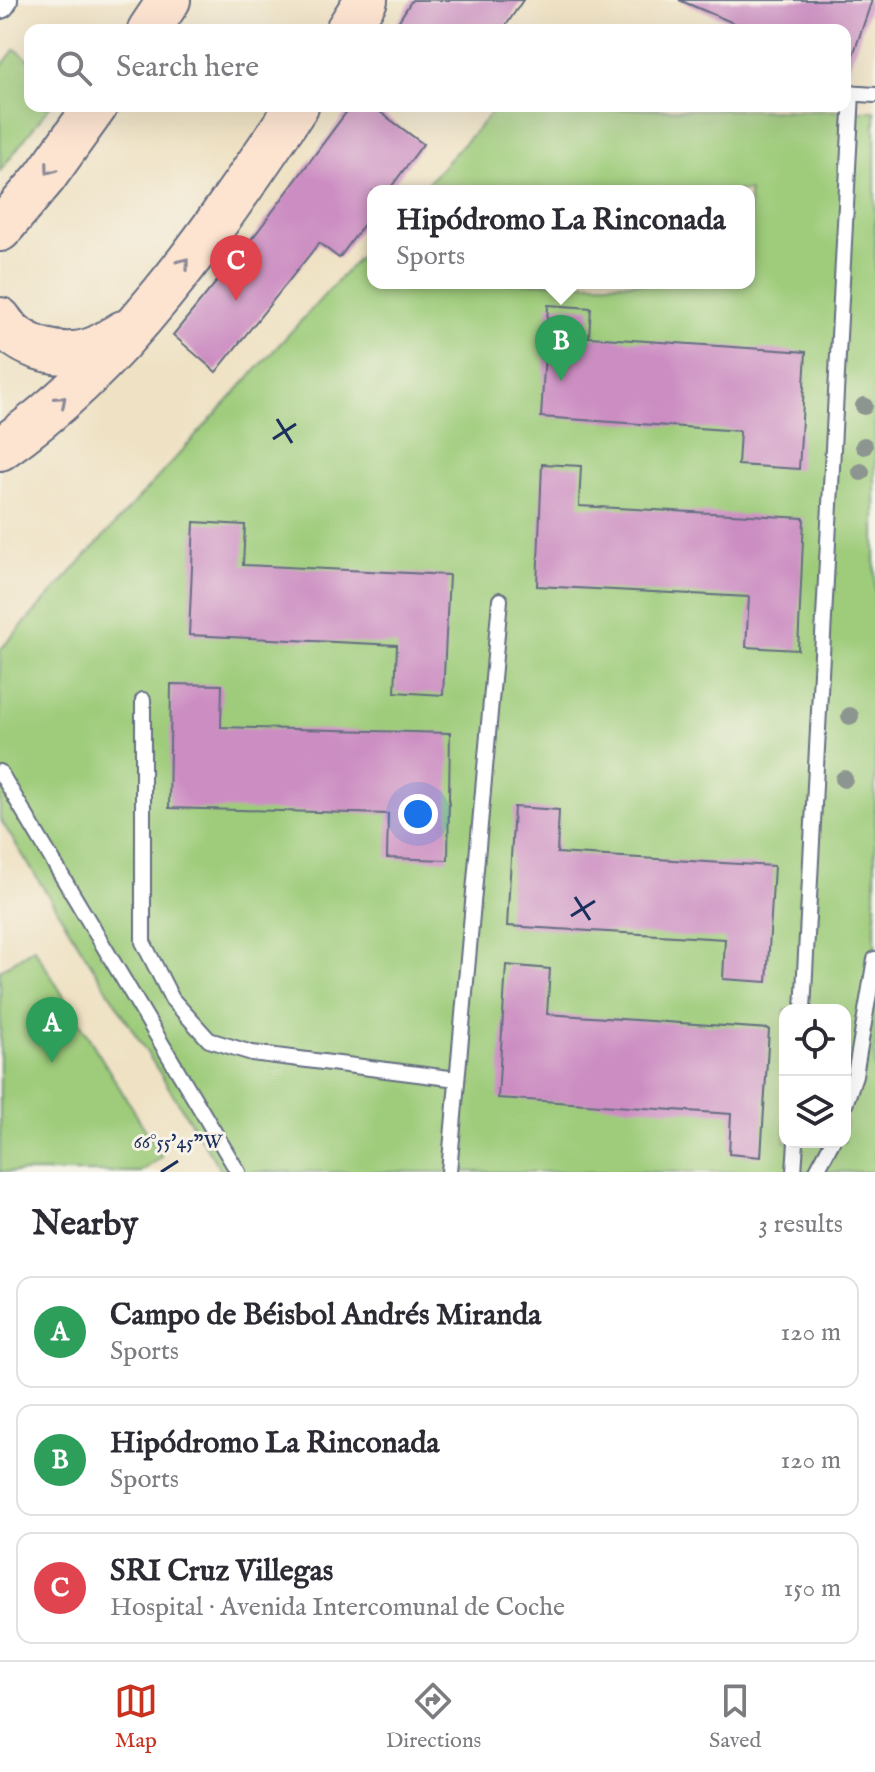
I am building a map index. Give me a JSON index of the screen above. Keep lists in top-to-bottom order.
{
  "page": {
    "search": "Search here",
    "popup": ["Hipódromo La Rinconada", "Sports"],
    "pins": ["C", "B", "A"],
    "heading": ["Nearby", "3 results"],
    "list": [
      {
        "mark": "A",
        "name": "Campo de Béisbol Andrés Miranda",
        "note": "Sports",
        "value": "120 m"
      },
      {
        "mark": "B",
        "name": "Hipódromo La Rinconada",
        "note": "Sports",
        "value": "120 m"
      },
      {
        "mark": "C",
        "name": "SRI Cruz Villegas",
        "note": "Hospital · Avenida Intercomunal de Coche",
        "value": "150 m"
      }
    ],
    "nav": ["Map", "Directions", "Saved"]
  },
  "coordinates": ["66°55'45\"W"]
}
